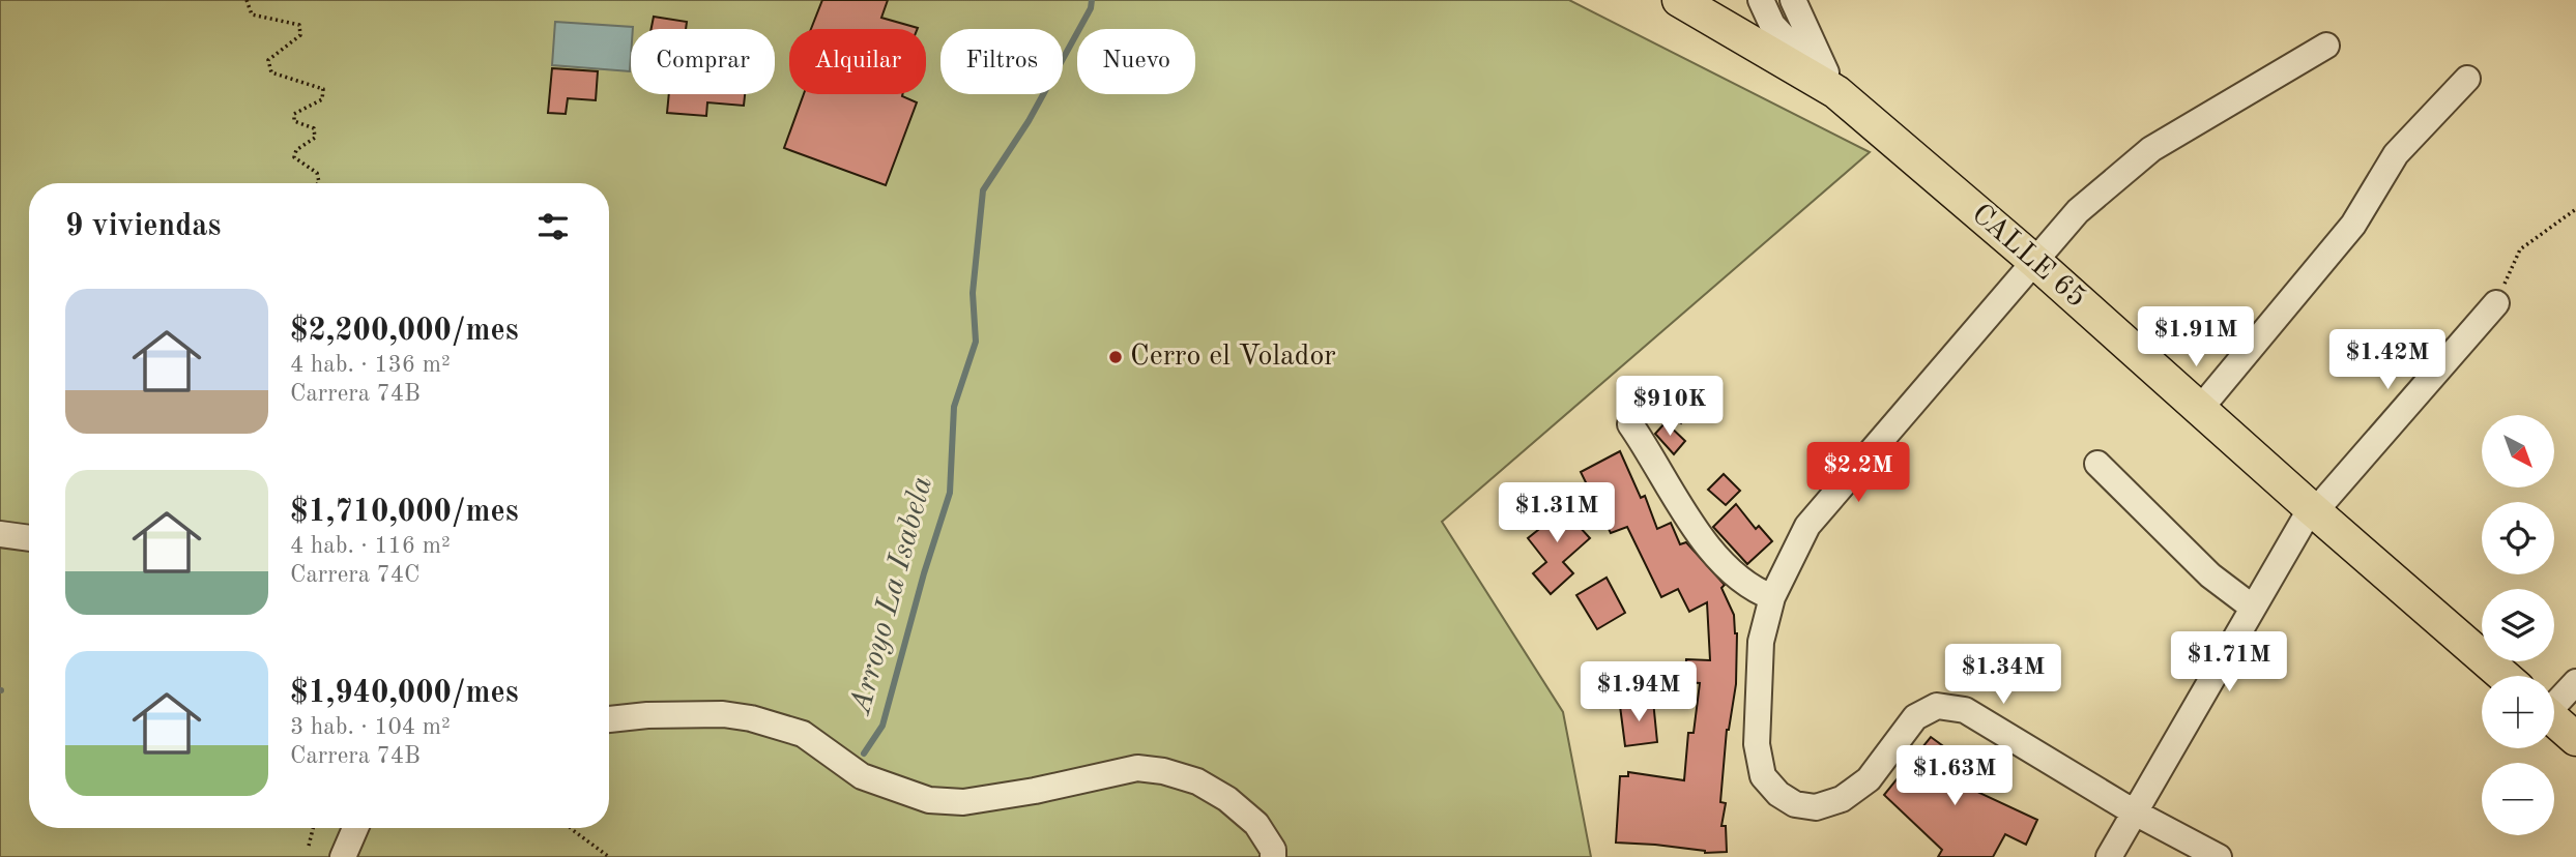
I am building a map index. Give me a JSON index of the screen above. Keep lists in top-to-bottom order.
{
  "streets": {
    "main road": ["CALLE 65"]
  },
  "water": ["Arroyo La Isabela"],
  "places": ["Cerro el Volador"],
  "north": "bottom right",
  "page": {
    "chip": [
      "Comprar",
      "Alquilar",
      "Filtros",
      "Nuevo"
    ],
    "heading": "9 viviendas",
    "list": [
      {
        "name": "$2,200,000/mes",
        "note": "4 hab. · 136 m² · Carrera 74B"
      },
      {
        "name": "$1,710,000/mes",
        "note": "4 hab. · 116 m² · Carrera 74C"
      },
      {
        "name": "$1,940,000/mes",
        "note": "3 hab. · 104 m² · Carrera 74B"
      }
    ],
    "price": [
      "$1.91M",
      "$1.42M",
      "$910K",
      "$2.2M",
      "$1.31M",
      "$1.71M",
      "$1.34M",
      "$1.94M",
      "$1.63M"
    ],
    "map_buttons": ["+", "−"]
  }
}
